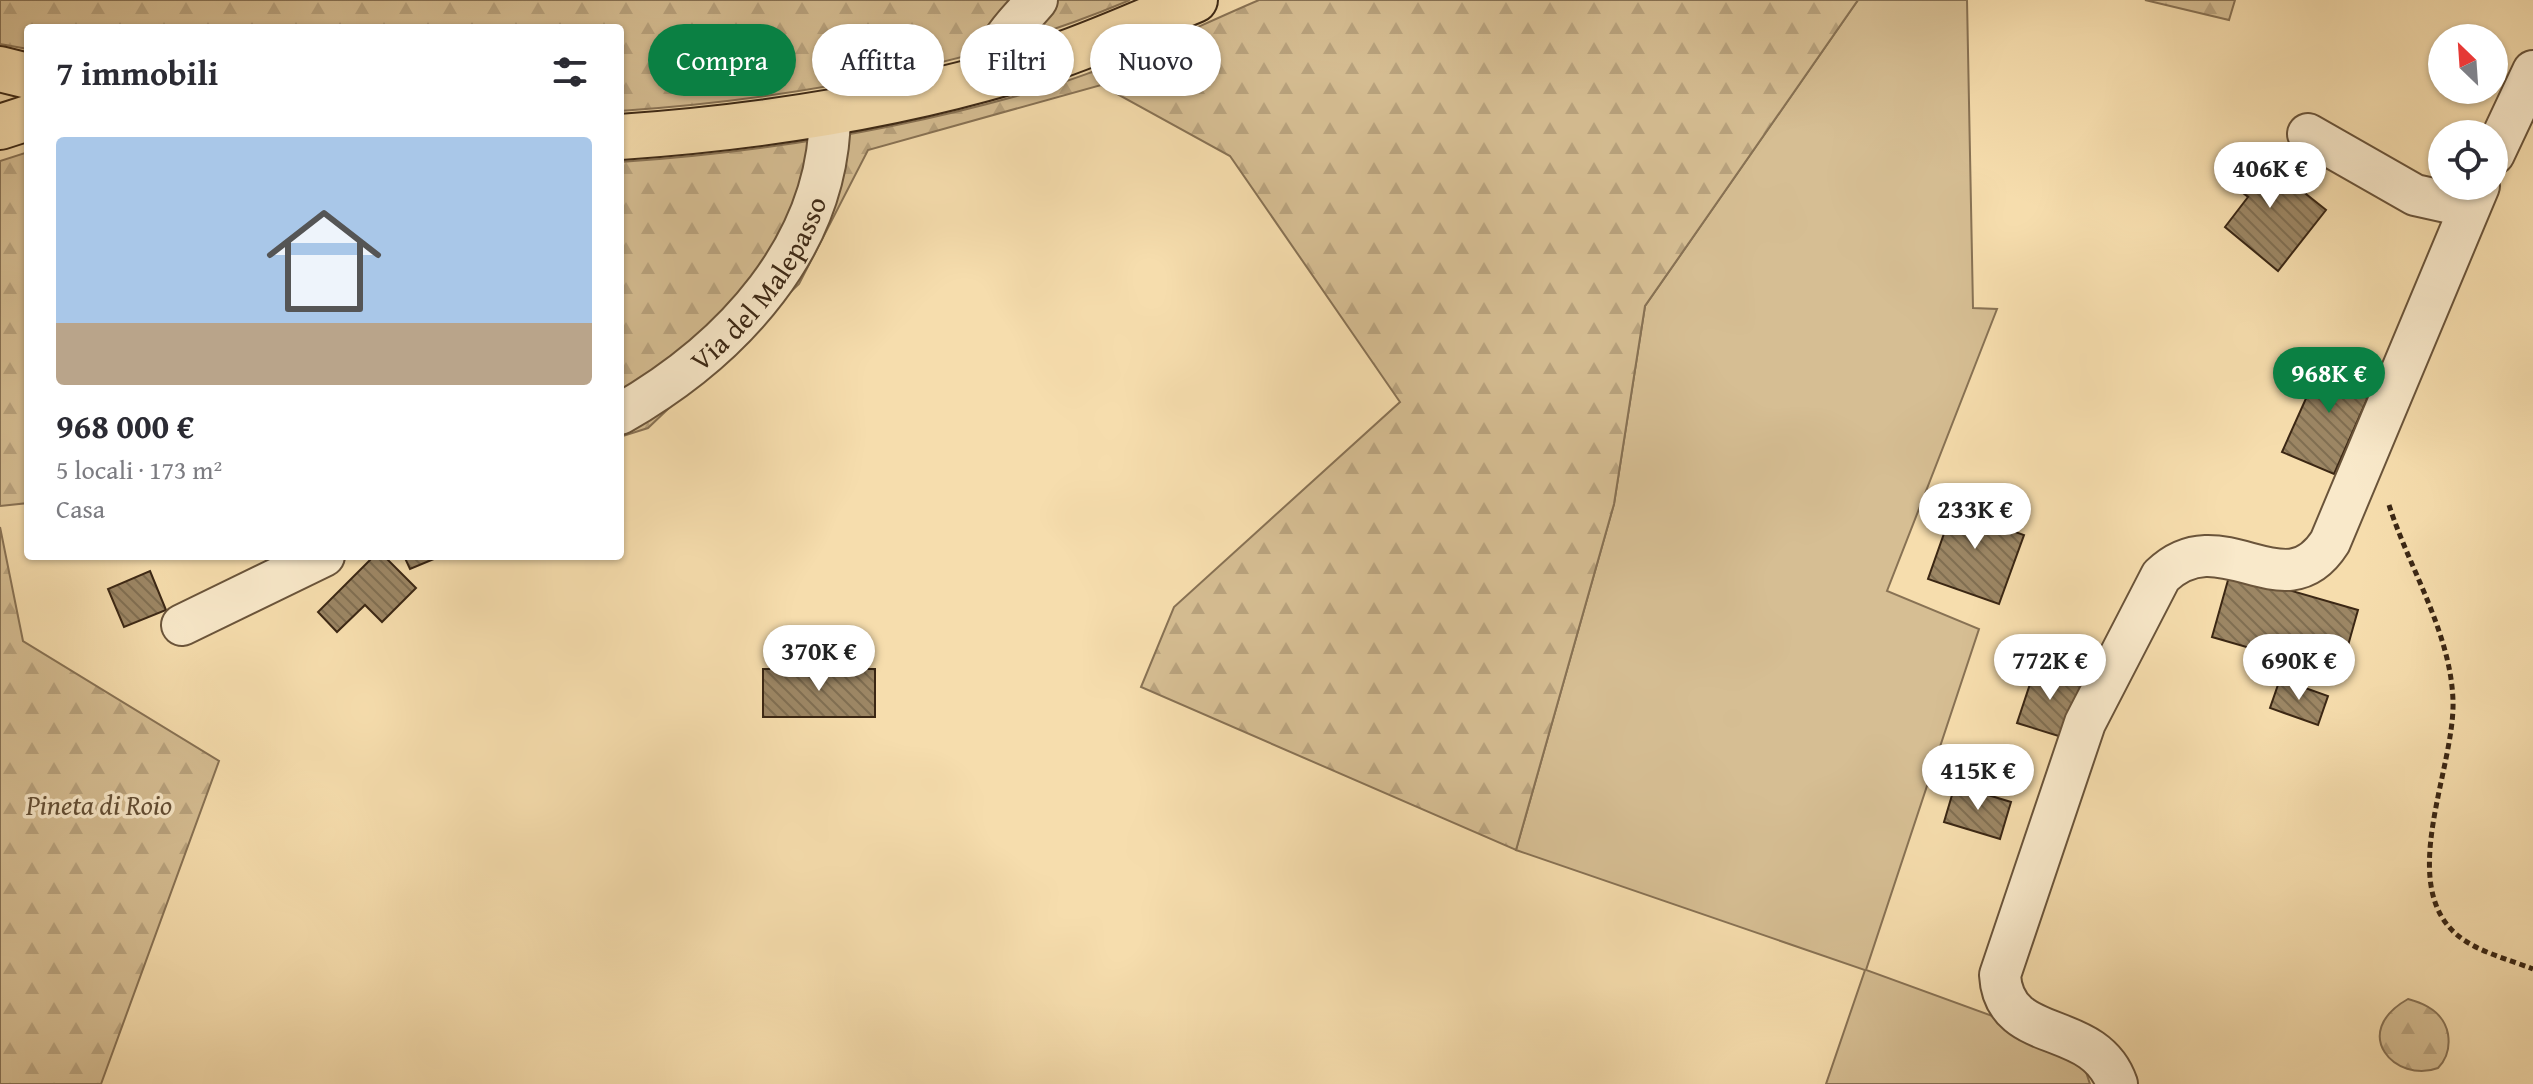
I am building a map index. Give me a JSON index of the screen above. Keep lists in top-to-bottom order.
{
  "streets": {
    "street": ["Via del Malepasso"]
  },
  "parks": ["Pineta di Roio"],
  "north": "top left",
  "page": {
    "chip": [
      "Compra",
      "Affitta",
      "Filtri",
      "Nuovo"
    ],
    "heading": "7 immobili",
    "list": [
      {
        "name": "968 000 €",
        "note": "5 locali · 173 m² · Casa"
      }
    ],
    "price": [
      "406K €",
      "968K €",
      "233K €",
      "370K €",
      "772K €",
      "690K €",
      "415K €"
    ]
  }
}
